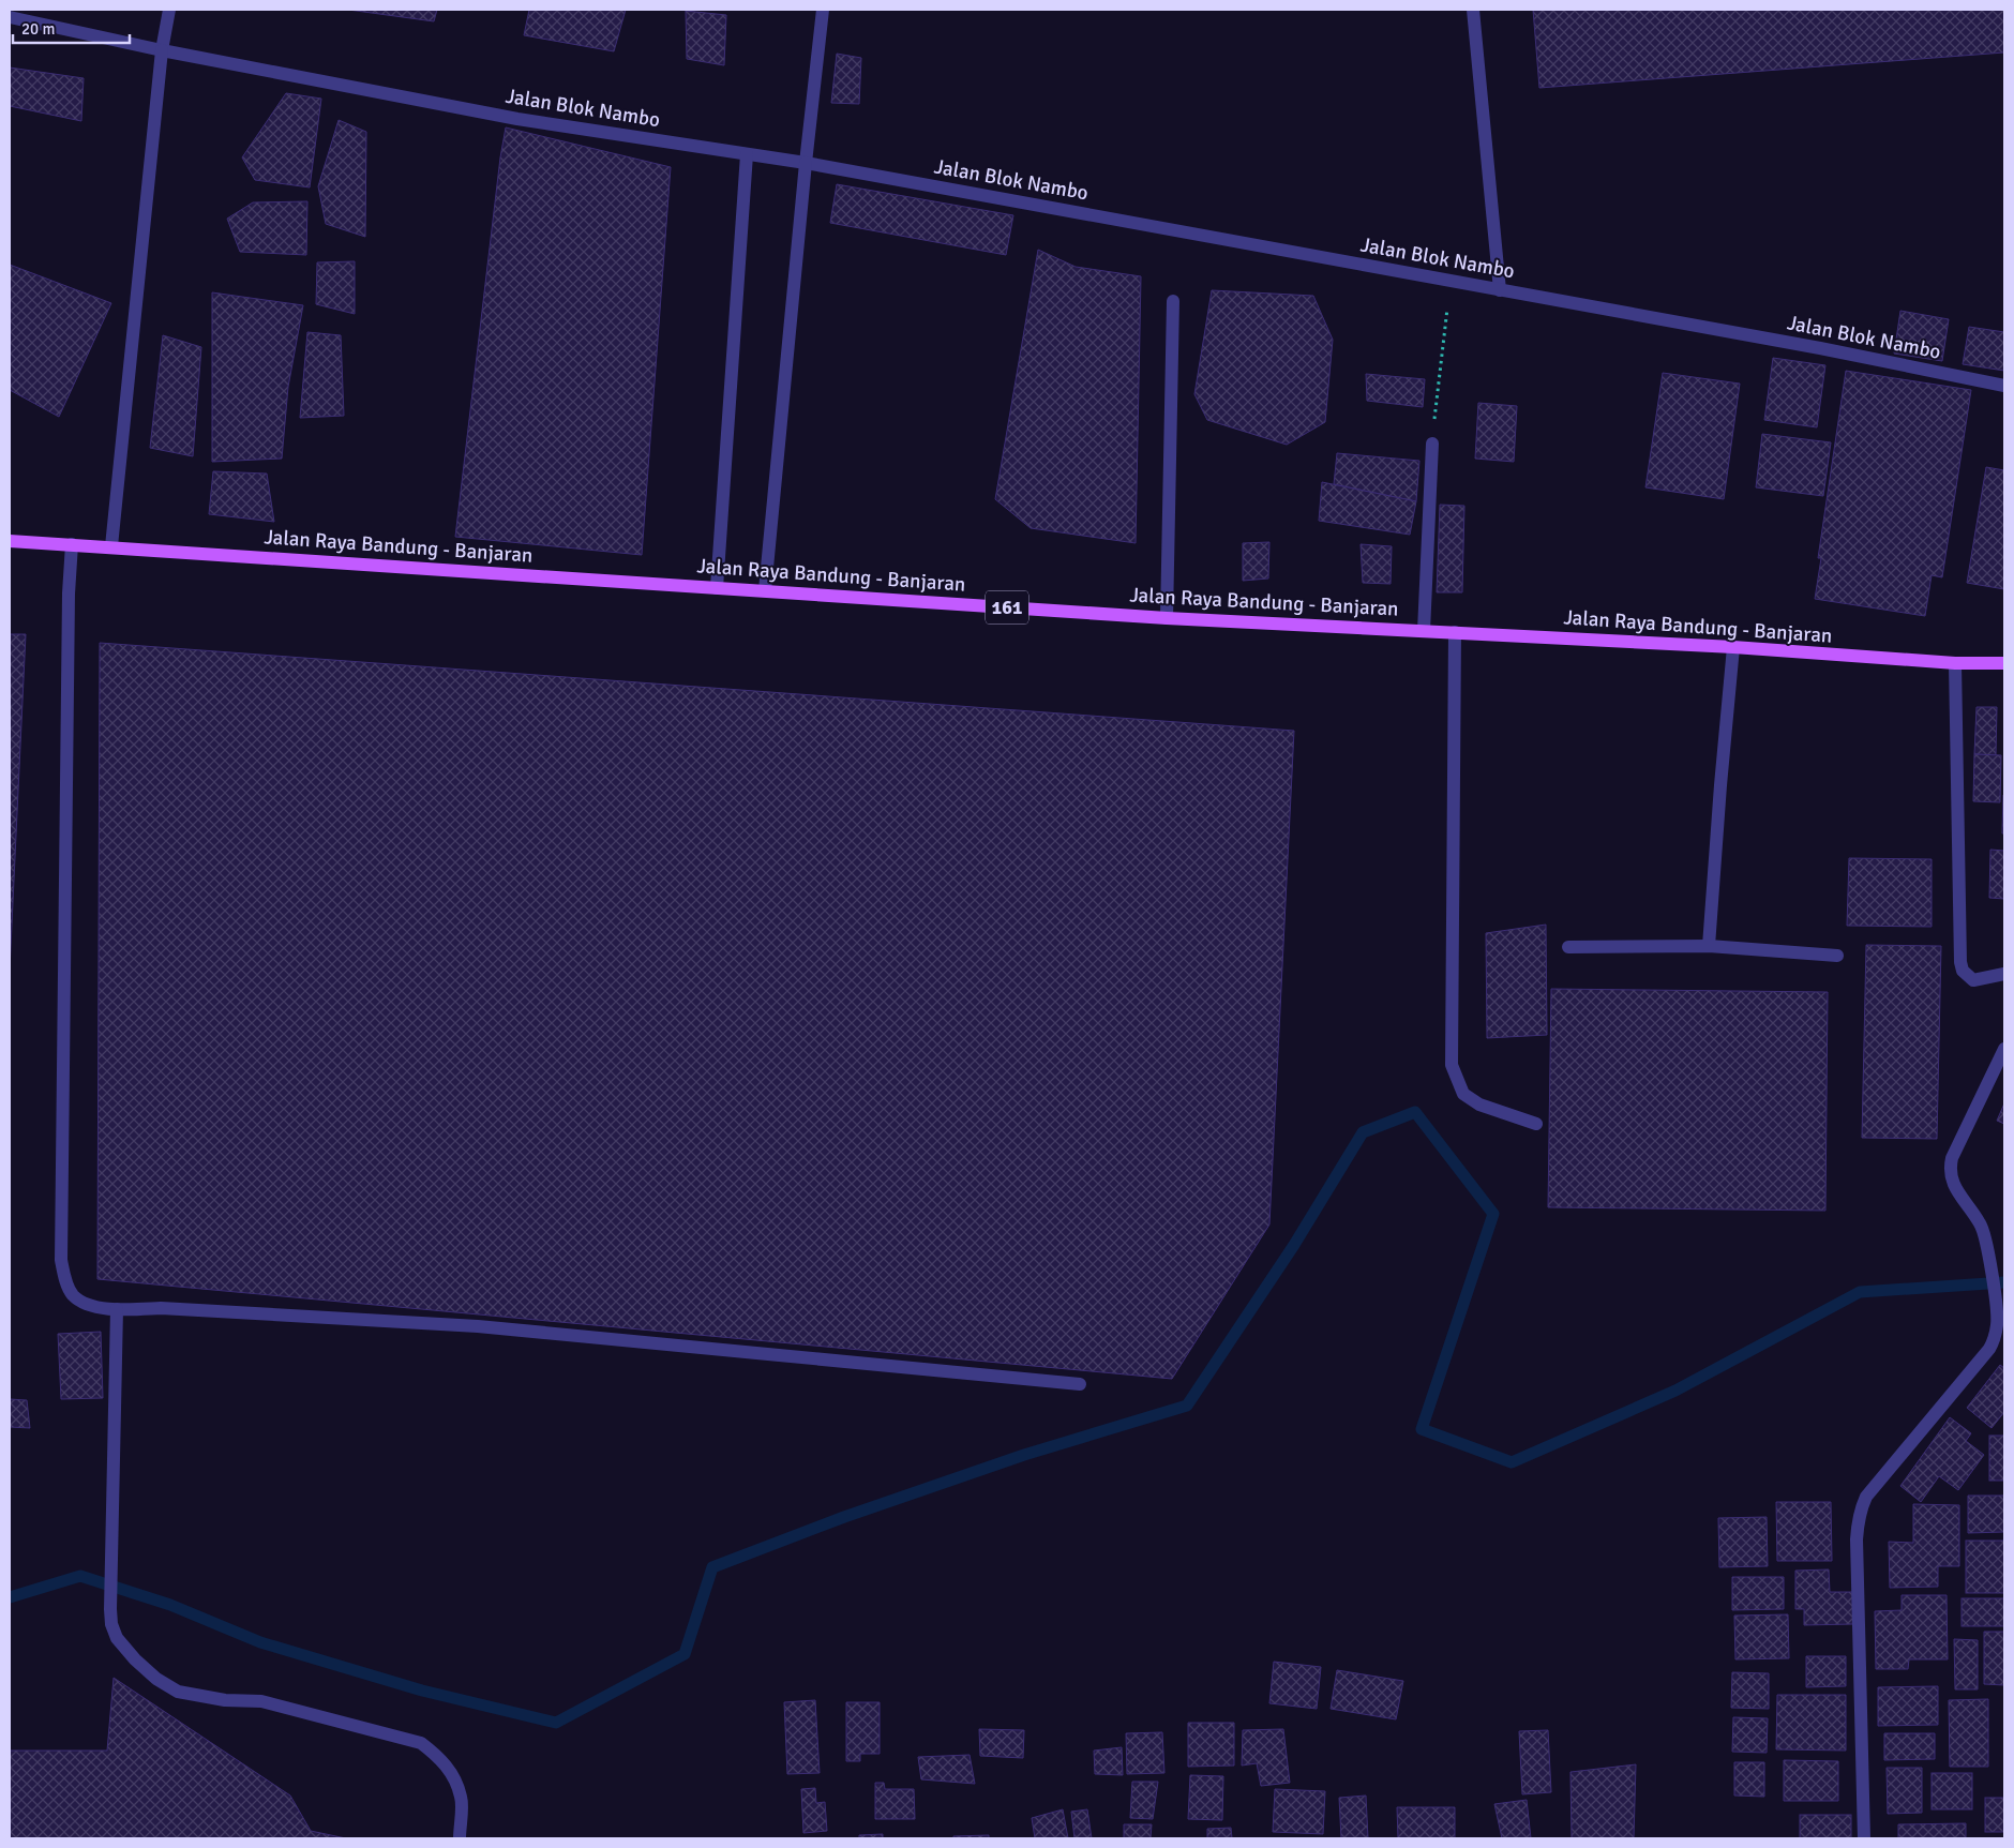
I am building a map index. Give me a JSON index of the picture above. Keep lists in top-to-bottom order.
{
  "streets": {
    "main road": ["Jalan Raya Bandung - Banjaran", "161"],
    "street": ["Jalan Blok Nambo"]
  },
  "scale_bar": "20 m"
}
